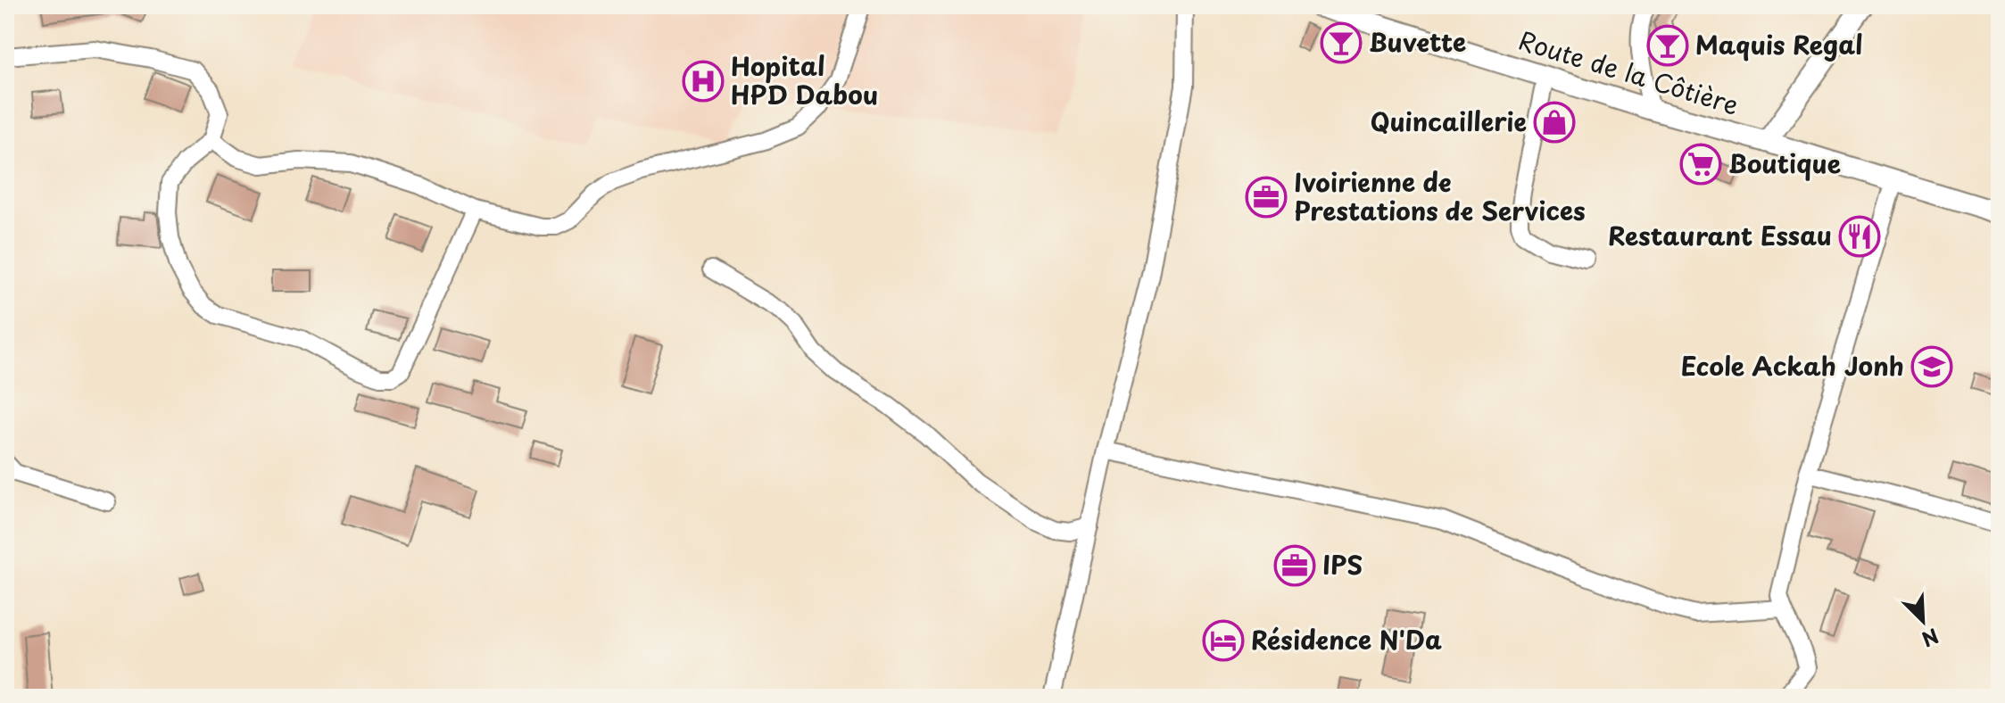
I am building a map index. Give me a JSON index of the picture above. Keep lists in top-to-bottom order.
{
  "streets": {
    "main road": ["Route de la Côtière"]
  },
  "places": {
    "bar": ["Buvette", "Maquis Regal"],
    "hospital": ["Hopital HPD Dabou"],
    "shop": ["Quincaillerie"],
    "supermarket": ["Boutique"],
    "office": ["Ivoirienne de Prestations de Services", "IPS"],
    "restaurant": ["Restaurant Essau"],
    "school or university": ["Ecole Ackah Jonh"],
    "hotel": ["Résidence N'Da"]
  },
  "north": "bottom right"
}
